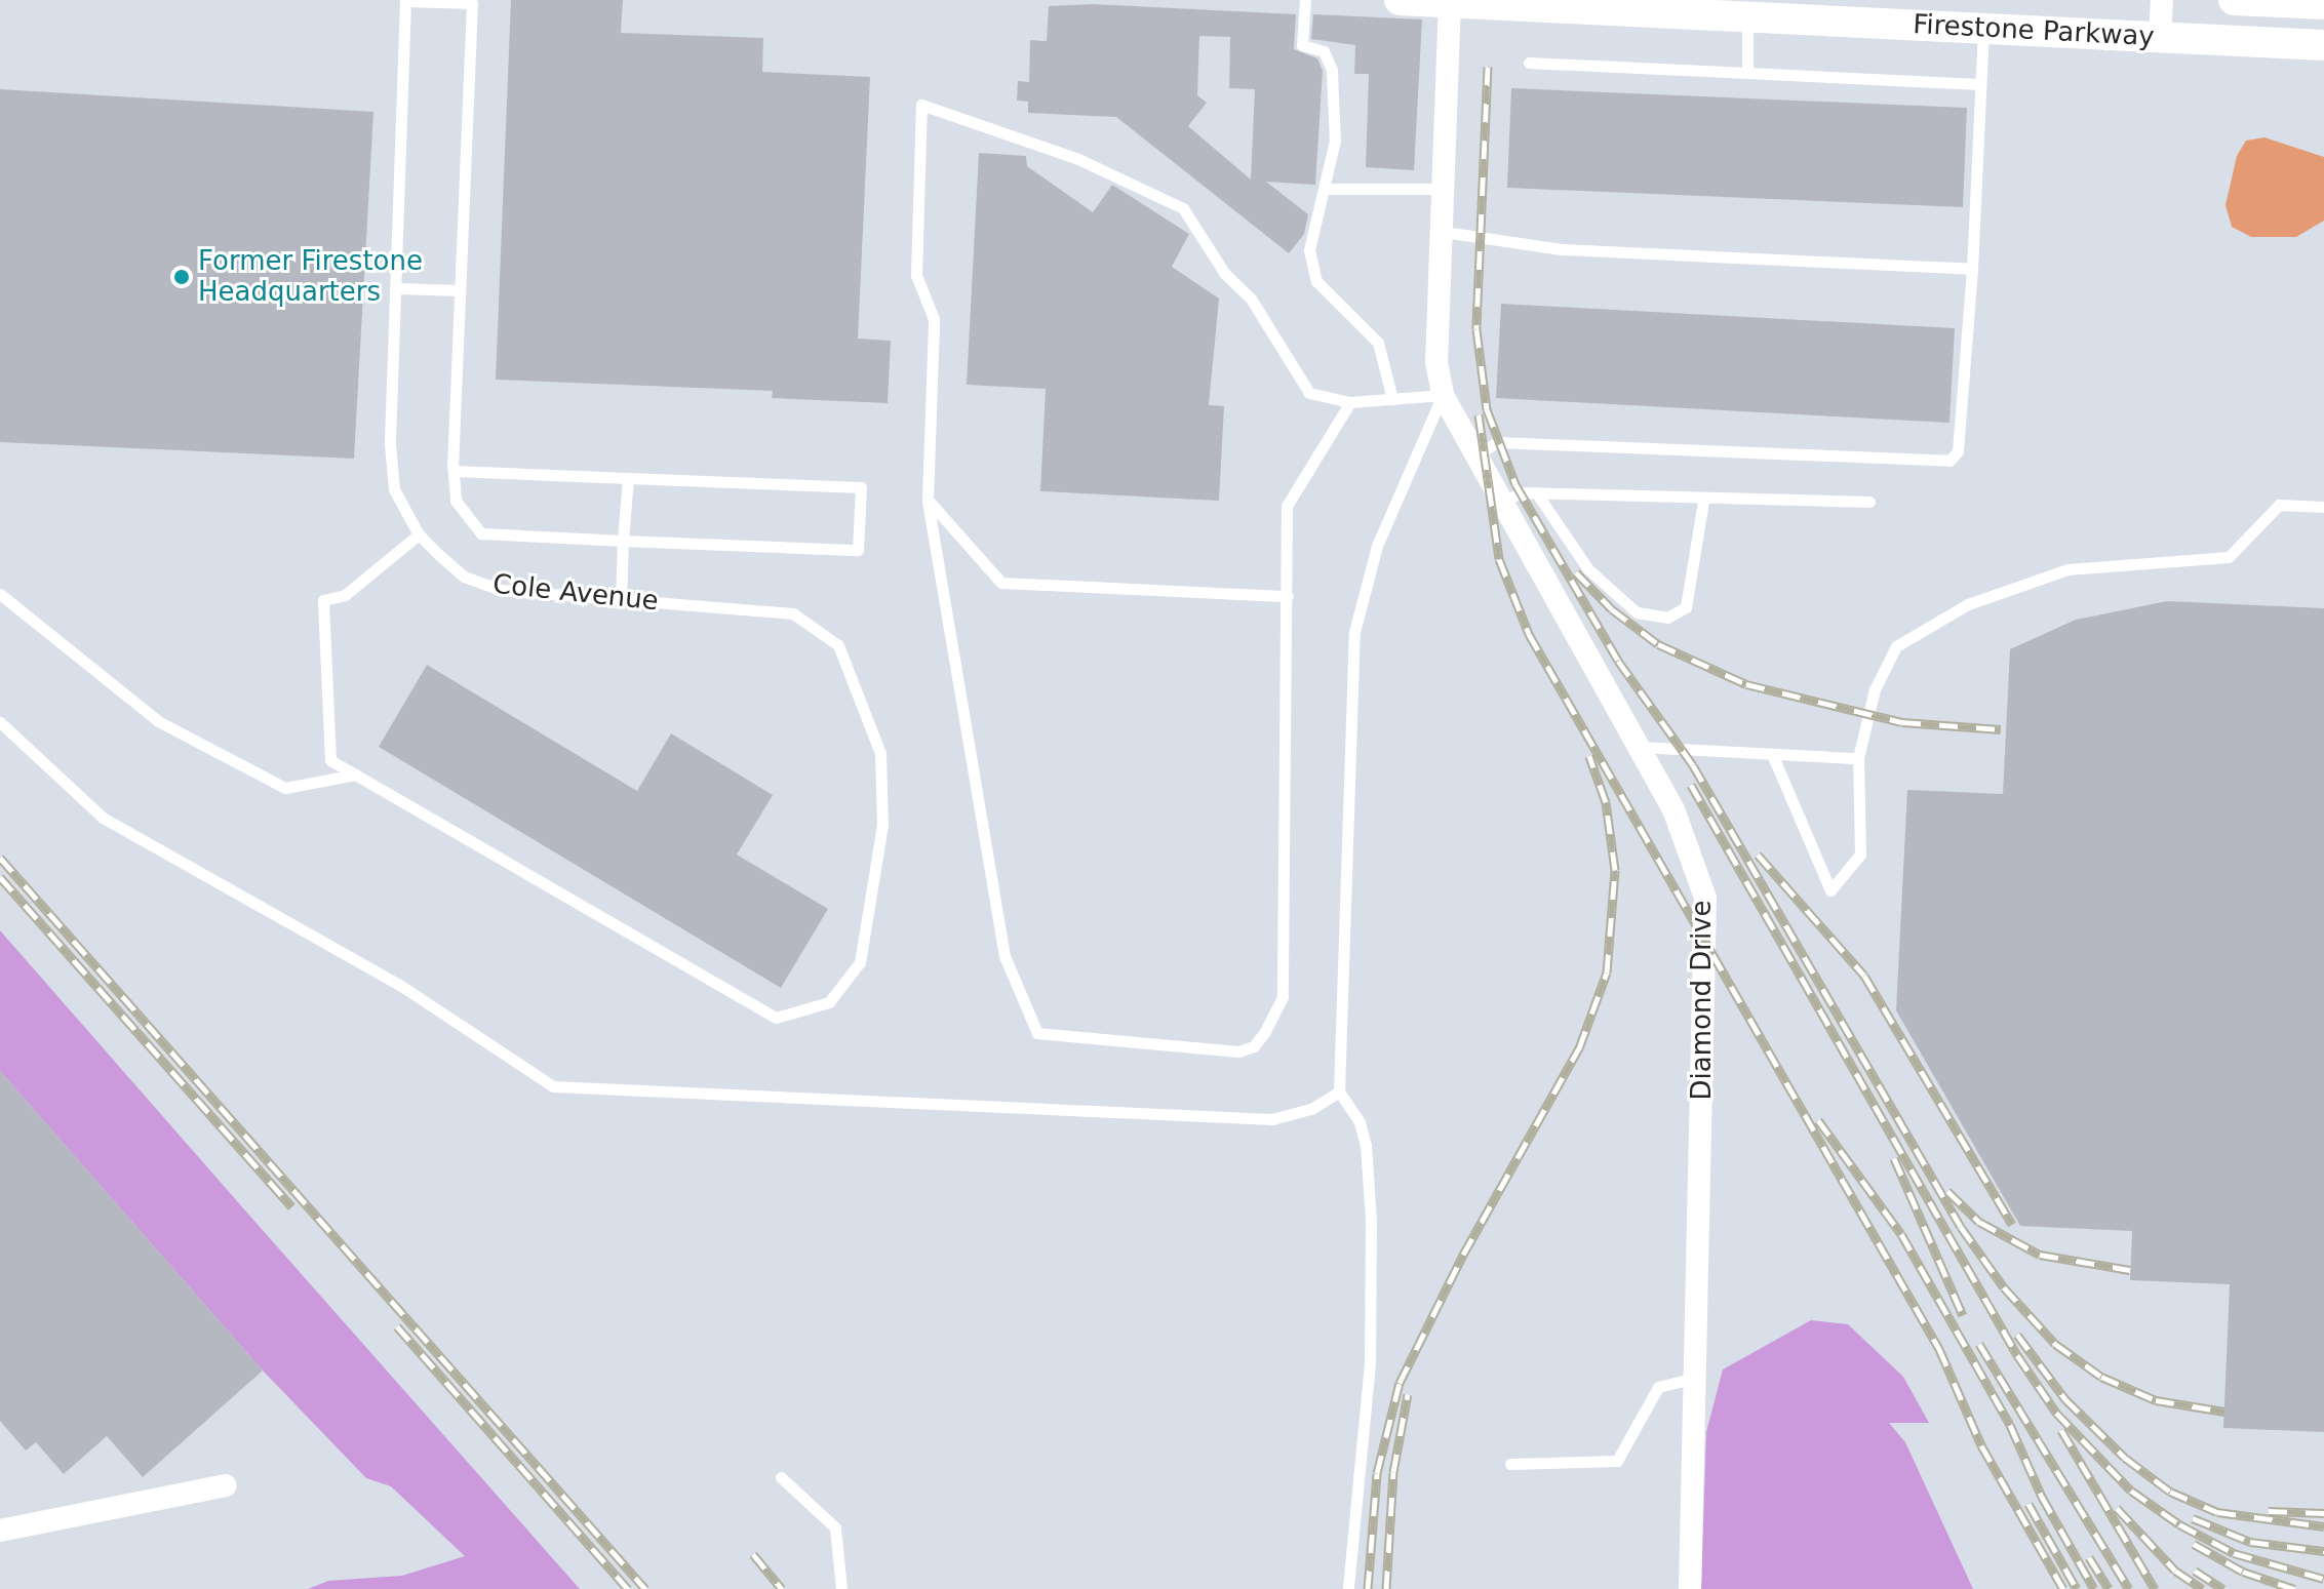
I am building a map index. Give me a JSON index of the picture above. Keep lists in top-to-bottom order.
{
  "streets": {
    "street": ["Firestone Parkway", "Diamond Drive"],
    "lane": ["Cole Avenue"]
  },
  "crossings": [
    ["Firestone Parkway", "Diamond Drive"]
  ],
  "places": ["Former Firestone Headquarters"]
}
